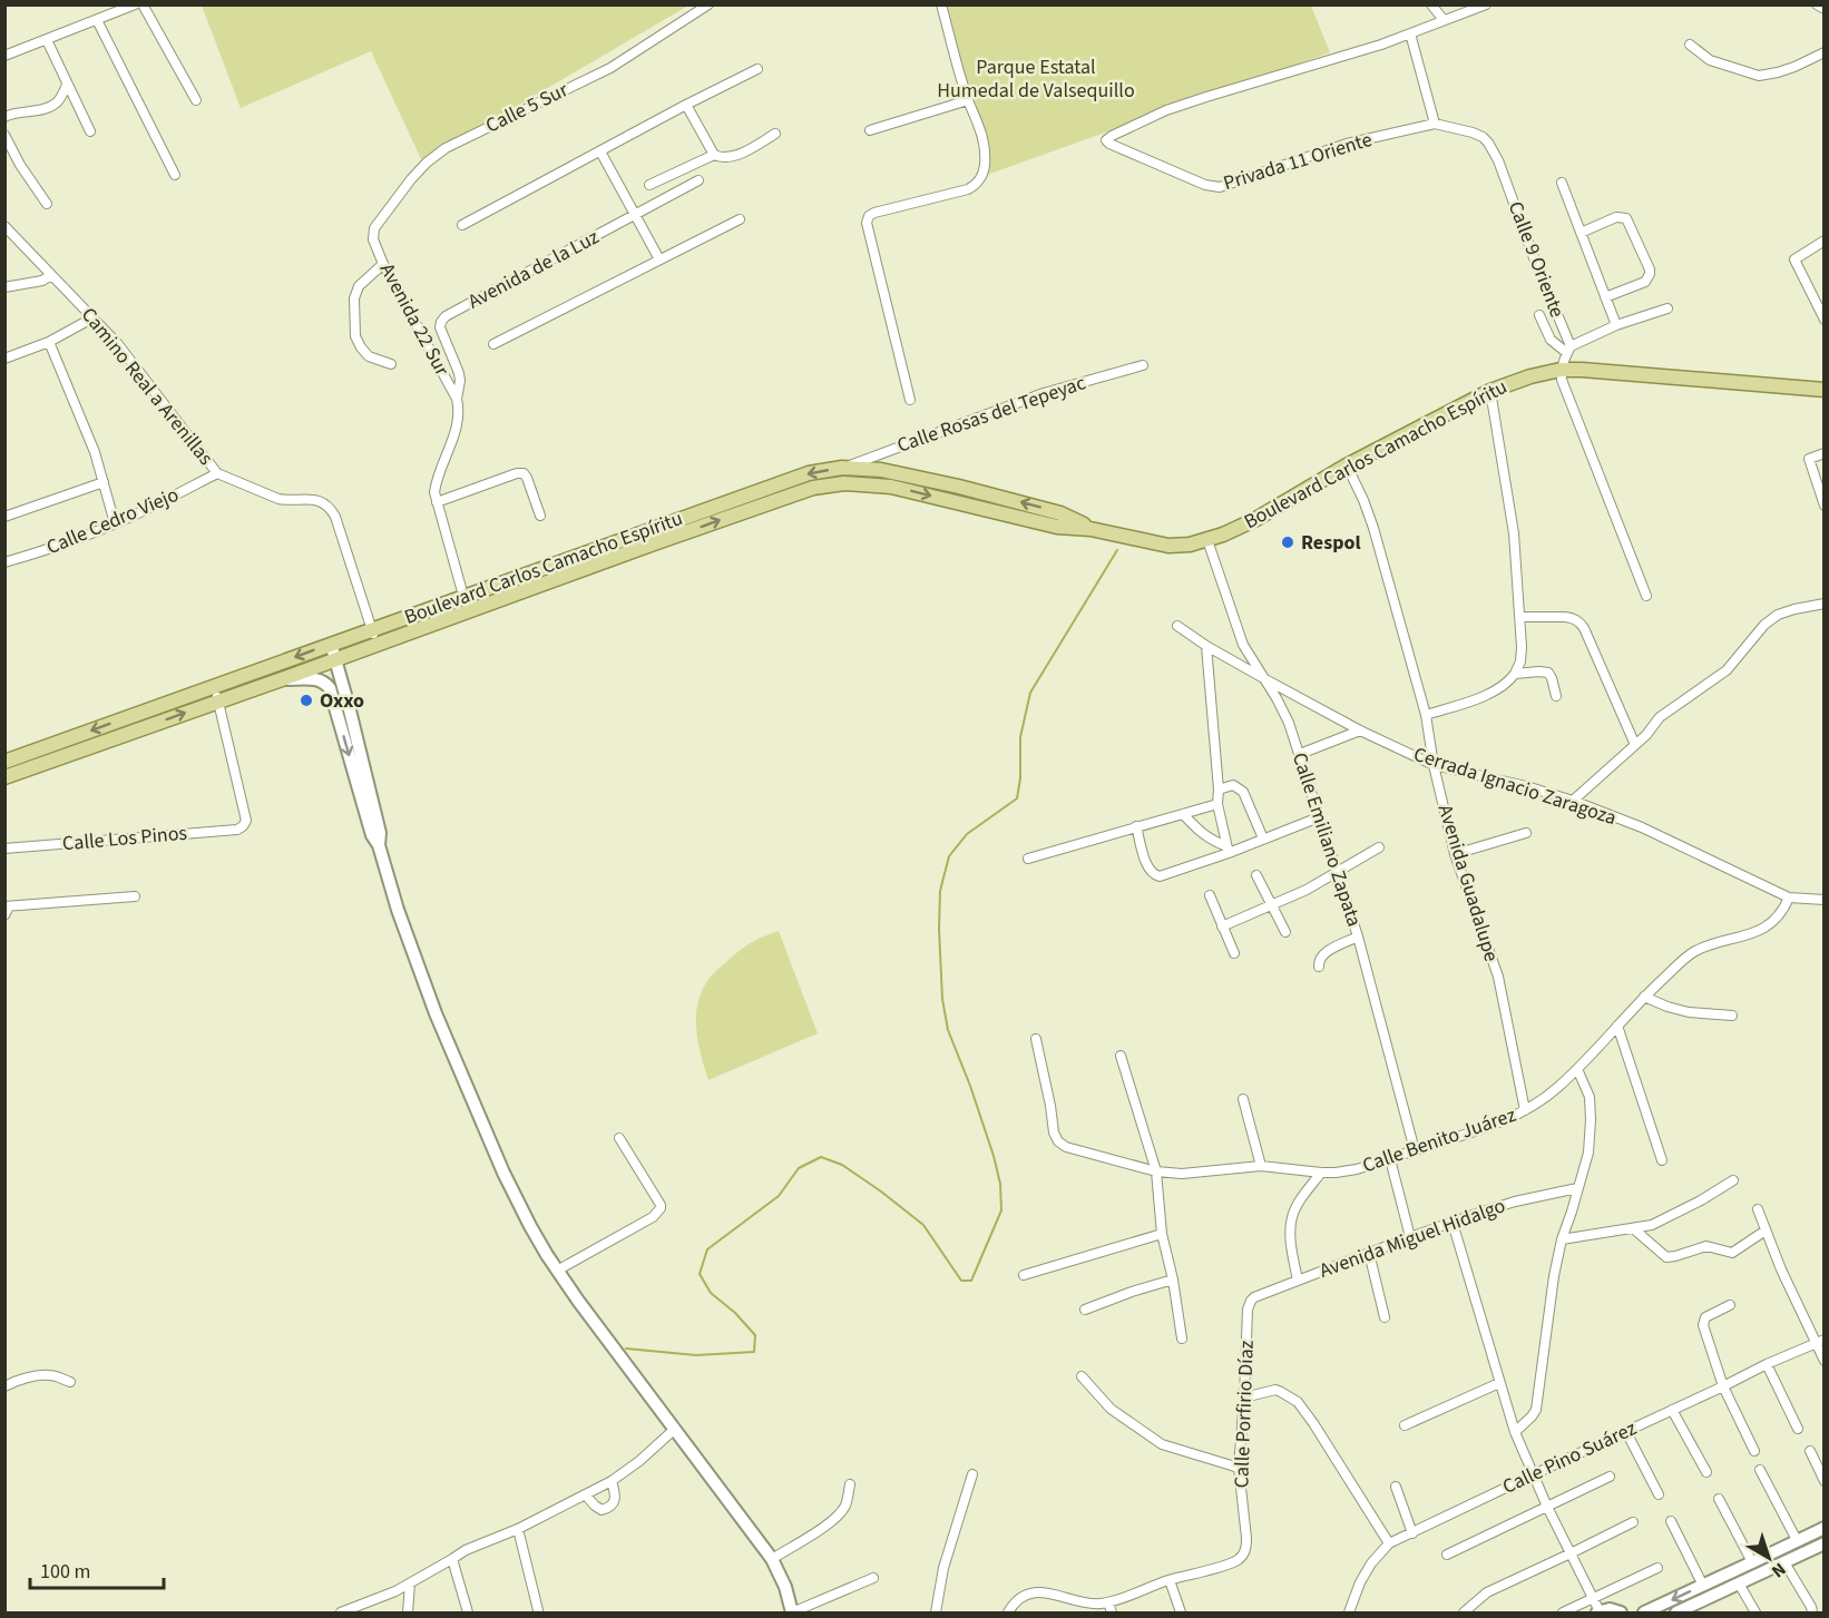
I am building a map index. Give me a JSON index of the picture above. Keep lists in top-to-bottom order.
{
  "streets": {
    "main road": ["Boulevard Carlos Camacho Espíritu"],
    "street": [
      "Calle 5 Sur",
      "Privada 11 Oriente",
      "Calle 9 Oriente",
      "Avenida de la Luz",
      "Avenida 22 Sur",
      "Camino Real a Arenillas",
      "Calle Rosas del Tepeyac",
      "Calle Cedro Viejo",
      "Cerrada Ignacio Zaragoza",
      "Calle Los Pinos",
      "Calle Emiliano Zapata",
      "Avenida Guadalupe",
      "Calle Benito Juárez",
      "Avenida Miguel Hidalgo",
      "Calle Porfirio Díaz",
      "Calle Pino Suárez"
    ]
  },
  "crossings": [
    ["Calle 5 Sur", "Avenida 22 Sur"],
    ["Privada 11 Oriente", "Calle 9 Oriente"],
    ["Avenida de la Luz", "Avenida 22 Sur"],
    ["Camino Real a Arenillas", "Boulevard Carlos Camacho Espíritu"],
    ["Camino Real a Arenillas", "Calle Cedro Viejo"],
    ["Calle Rosas del Tepeyac", "Boulevard Carlos Camacho Espíritu"],
    ["Boulevard Carlos Camacho Espíritu", "Calle Los Pinos"],
    ["Boulevard Carlos Camacho Espíritu", "Calle Emiliano Zapata"],
    ["Boulevard Carlos Camacho Espíritu", "Avenida Guadalupe"],
    ["Cerrada Ignacio Zaragoza", "Calle Emiliano Zapata"],
    ["Cerrada Ignacio Zaragoza", "Avenida Guadalupe"],
    ["Cerrada Ignacio Zaragoza", "Calle Benito Juárez"],
    ["Calle Emiliano Zapata", "Calle Benito Juárez"],
    ["Avenida Guadalupe", "Calle Benito Juárez"],
    ["Avenida Miguel Hidalgo", "Calle Porfirio Díaz"]
  ],
  "parks": ["Parque Estatal Humedal de Valsequillo"],
  "places": ["Respol", "Oxxo"],
  "scale_bar": "100 m",
  "north": "bottom right"
}
